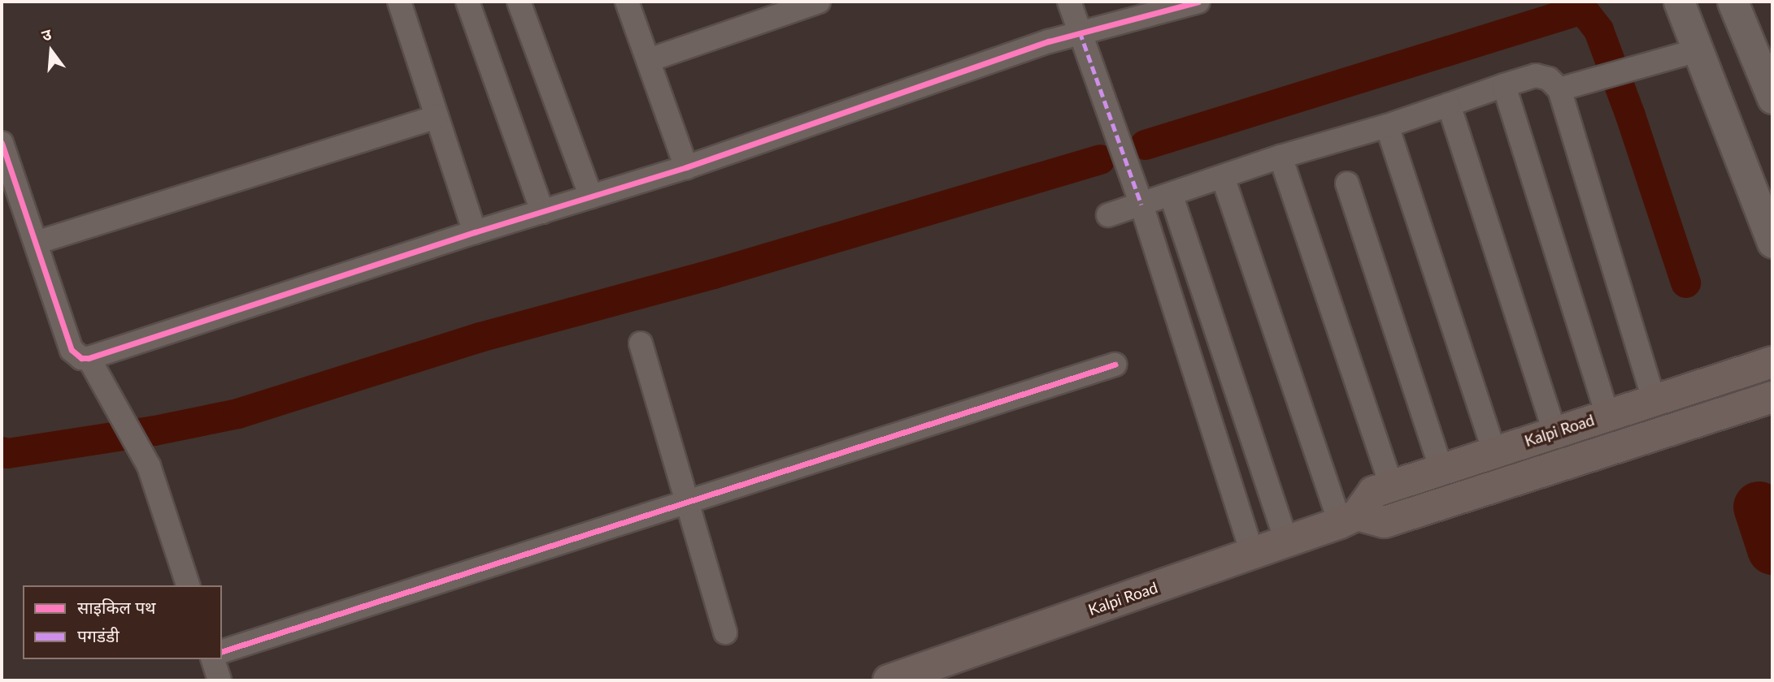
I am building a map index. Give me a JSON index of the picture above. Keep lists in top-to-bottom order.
{
  "streets": {
    "main road": ["Kalpi Road"]
  },
  "legend": ["साइकिल पथ", "पगडंडी"],
  "north": "top"
}
